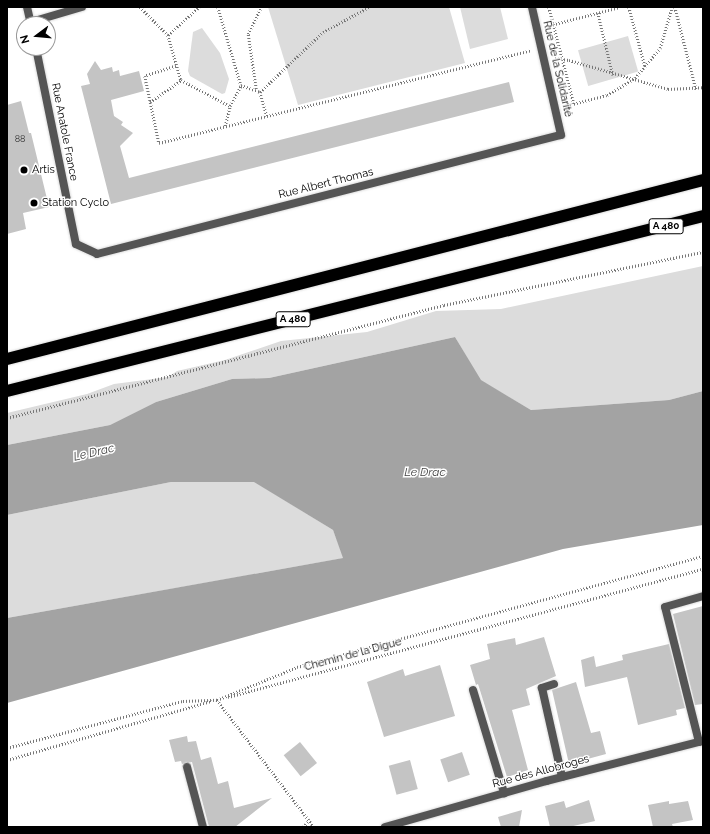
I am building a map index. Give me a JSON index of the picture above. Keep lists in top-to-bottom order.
{
  "streets": {
    "highway": ["A 480"],
    "street": [
      "Rue de la Solidarité",
      "Rue Anatole France",
      "Rue Albert Thomas",
      "Rue des Allobroges"
    ],
    "path": ["Chemin de la Digue"]
  },
  "crossings": [
    ["Rue de la Solidarité", "Rue Albert Thomas"],
    ["Rue Anatole France", "Rue Albert Thomas"]
  ],
  "water": ["Le Drac"],
  "places": ["Artis", "Station Cyclo"],
  "house_numbers": ["88"],
  "north": "left"
}
